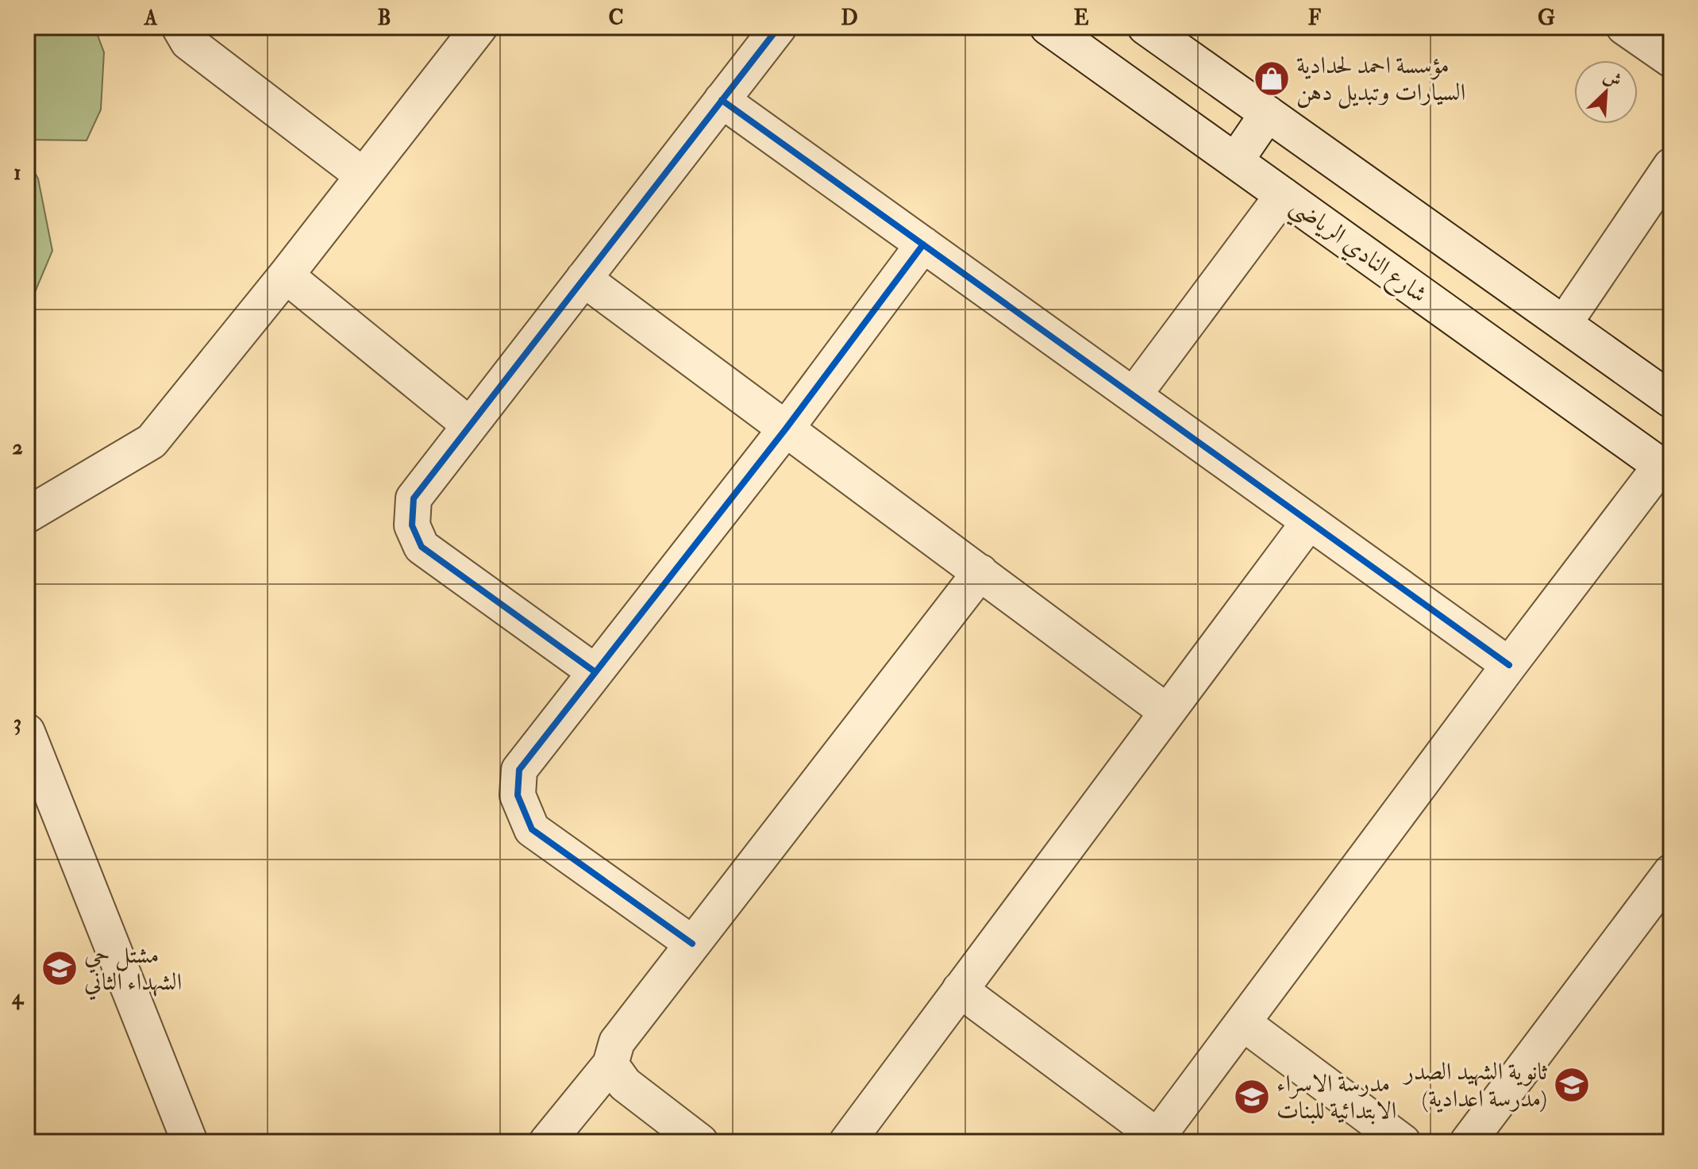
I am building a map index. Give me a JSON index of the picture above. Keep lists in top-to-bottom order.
{
  "streets": {
    "street": ["شارع النادي الرياضي"]
  },
  "places": {
    "shop": ["مؤسسة احمد لحدادية السيارات وتبديل دهن"],
    "school or university": ["مشتل حي الشهداء الثاني", "ثانوية الشهيد الصدر (مدرسة اعدادية)", "مدرسة الاسراء الابتدائية للبنات"]
  },
  "north": "top right",
  "grid": {
    "columns": [
      "A",
      "B",
      "C",
      "D",
      "E",
      "F",
      "G"
    ],
    "rows": [
      "1",
      "2",
      "3",
      "4"
    ]
  }
}
